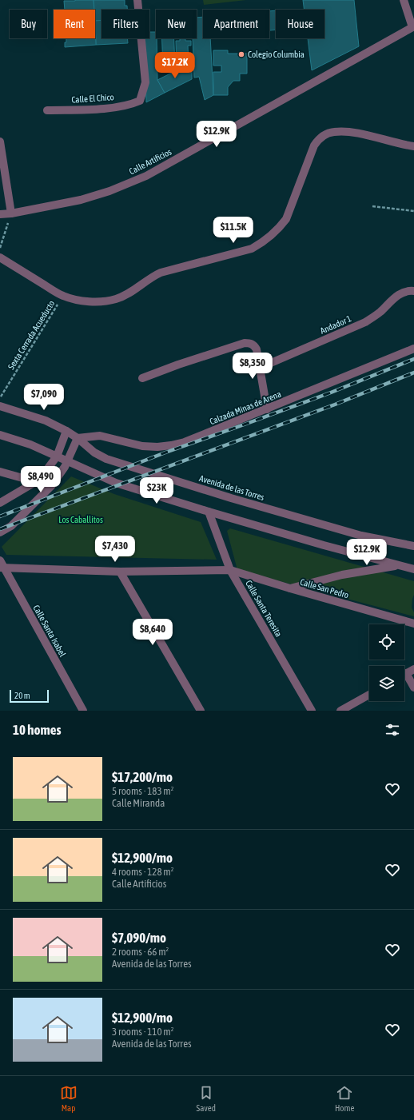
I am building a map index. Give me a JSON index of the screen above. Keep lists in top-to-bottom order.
{
  "streets": {
    "street": [
      "Calle El Chico",
      "Calle Artificios",
      "Andador 1",
      "Calzada Minas de Arena",
      "Avenida de las Torres",
      "Calle San Pedro",
      "Calle Santa Teresita",
      "Calle Santa Isabel"
    ],
    "path": ["Sexta Cerrada Acueducto"]
  },
  "crossings": [
    ["Calzada Minas de Arena", "Avenida de las Torres"],
    ["Calle San Pedro", "Calle Santa Teresita"],
    ["Calle San Pedro", "Calle Santa Isabel"]
  ],
  "parks": ["Los Caballitos"],
  "places": ["Colegio Columbia"],
  "scale_bar": "20 m",
  "page": {
    "chip": [
      "Buy",
      "Rent",
      "Filters",
      "New",
      "Apartment",
      "House"
    ],
    "price": [
      "$17.2K",
      "$12.9K",
      "$11.5K",
      "$8,350",
      "$7,090",
      "$8,490",
      "$23K",
      "$7,430",
      "$12.9K",
      "$8,640"
    ],
    "scale": "20 m",
    "heading": "10 homes",
    "list": [
      {
        "name": "$17,200/mo",
        "note": "5 rooms · 183 m² · Calle Miranda"
      },
      {
        "name": "$12,900/mo",
        "note": "4 rooms · 128 m² · Calle Artificios"
      },
      {
        "name": "$7,090/mo",
        "note": "2 rooms · 66 m² · Avenida de las Torres"
      },
      {
        "name": "$12,900/mo",
        "note": "3 rooms · 110 m² · Avenida de las Torres"
      }
    ],
    "tabs": ["Map", "Saved", "Home"]
  }
}
